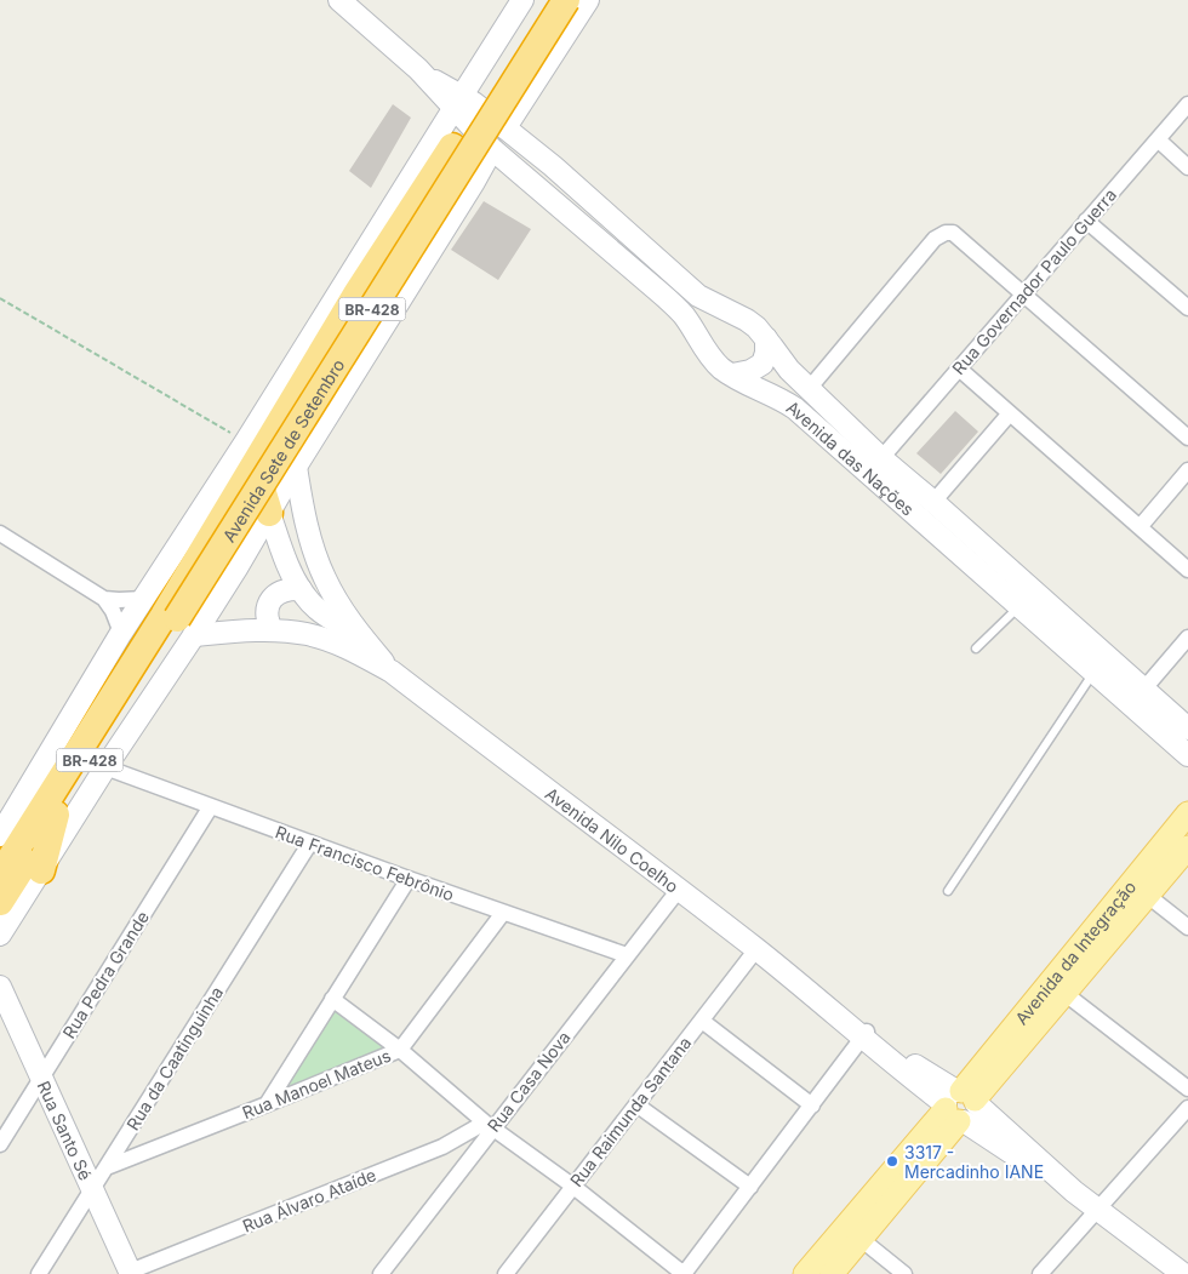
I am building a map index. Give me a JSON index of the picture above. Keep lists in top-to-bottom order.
{
  "streets": {
    "highway": ["BR-428", "Avenida Sete de Setembro"],
    "main road": [
      "Avenida das Nações",
      "Avenida Nilo Coelho",
      "Avenida da Integração",
      "Rua Santo Sé"
    ],
    "street": [
      "Rua Governador Paulo Guerra",
      "Rua Francisco Febrônio",
      "Rua Pedra Grande",
      "Rua da Caatinguinha",
      "Rua Casa Nova",
      "Rua Manoel Mateus",
      "Rua Raimunda Santana",
      "Rua Álvaro Ataíde"
    ]
  },
  "crossings": [
    ["Rua Governador Paulo Guerra", "Avenida das Nações"],
    ["Avenida Sete de Setembro", "Avenida das Nações"],
    ["Avenida Sete de Setembro", "Rua Francisco Febrônio"],
    ["Avenida Nilo Coelho", "Avenida da Integração"],
    ["Avenida Nilo Coelho", "Rua Casa Nova"],
    ["Avenida Nilo Coelho", "Rua Raimunda Santana"],
    ["Rua Francisco Febrônio", "Rua Pedra Grande"],
    ["Rua Francisco Febrônio", "Rua da Caatinguinha"],
    ["Rua Francisco Febrônio", "Rua Casa Nova"],
    ["Rua Francisco Febrônio", "Rua Manoel Mateus"],
    ["Rua Pedra Grande", "Rua Santo Sé"],
    ["Rua da Caatinguinha", "Rua Manoel Mateus"],
    ["Rua da Caatinguinha", "Rua Santo Sé"],
    ["Rua Casa Nova", "Rua Álvaro Ataíde"],
    ["Rua Santo Sé", "Rua Álvaro Ataíde"]
  ],
  "places": ["3317 - Mercadinho IANE"]
}
